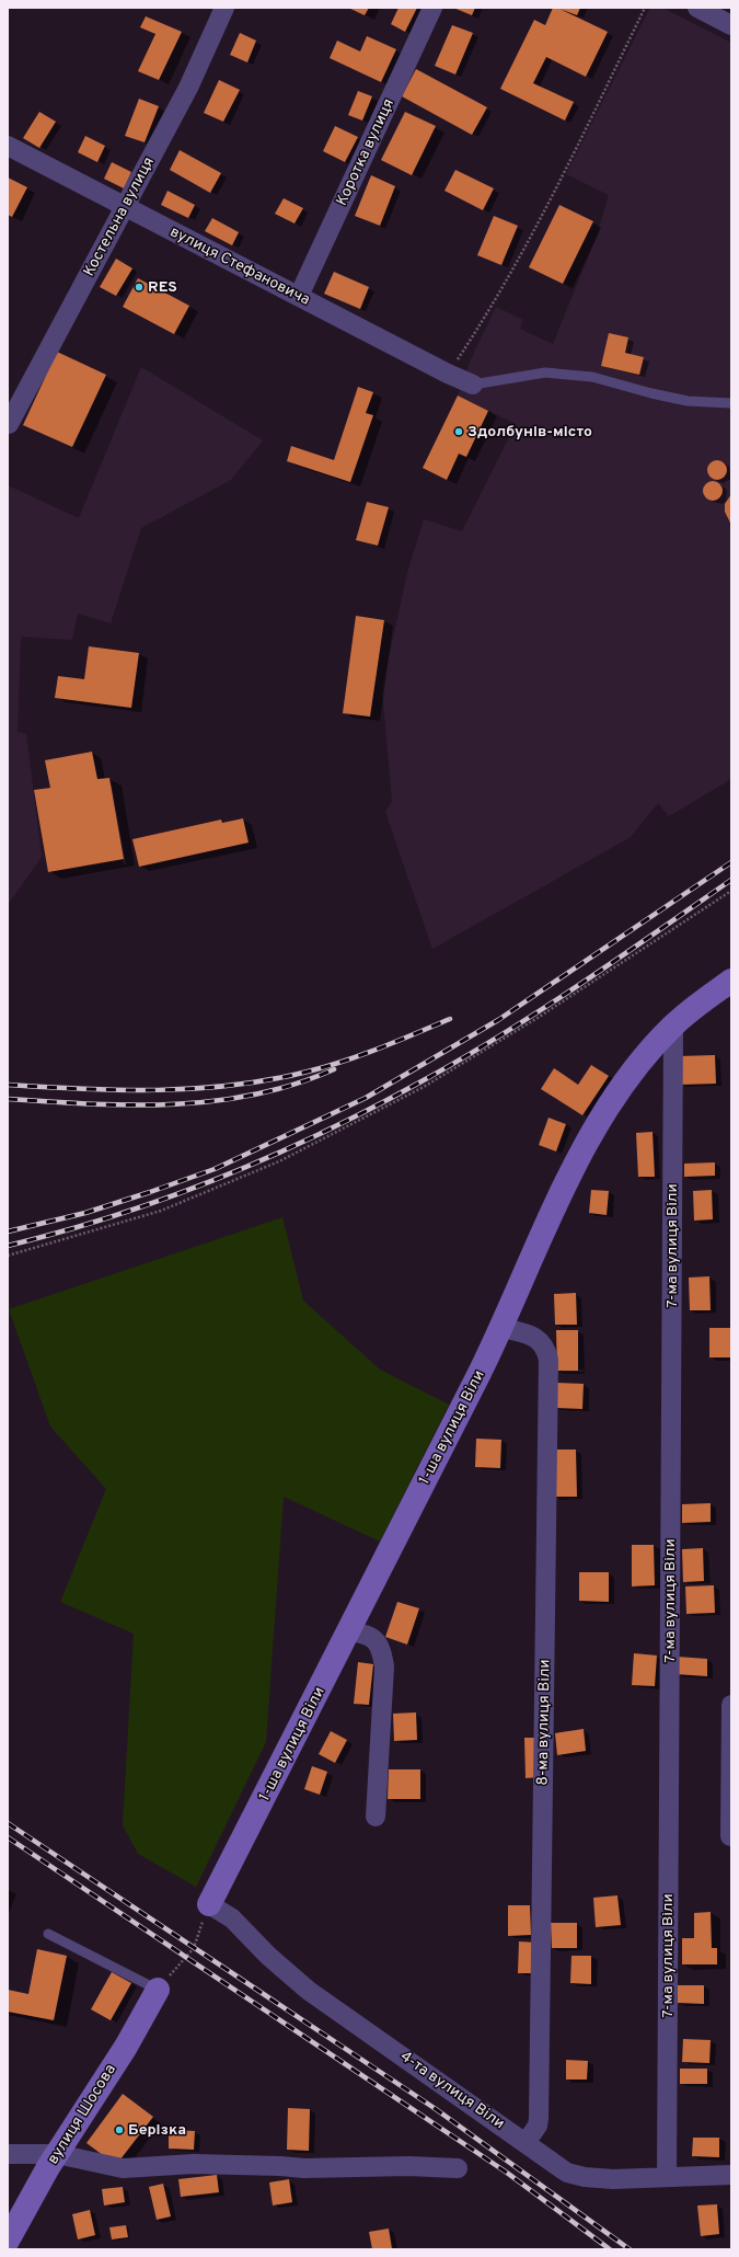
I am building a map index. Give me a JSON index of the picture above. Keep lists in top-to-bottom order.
{
  "streets": {
    "main road": ["1-ша вулиця Віли", "вулиця Шосова"],
    "street": [
      "Коротка вулиця",
      "Костельна вулиця",
      "вулиця Стефановича",
      "7-ма вулиця Віли",
      "8-ма вулиця Віли",
      "4-та вулиця Віли"
    ]
  },
  "crossings": [
    ["Коротка вулиця", "вулиця Стефановича"],
    ["Костельна вулиця", "вулиця Стефановича"],
    ["7-ма вулиця Віли", "1-ша вулиця Віли"],
    ["7-ма вулиця Віли", "4-та вулиця Віли"],
    ["1-ша вулиця Віли", "8-ма вулиця Віли"],
    ["1-ша вулиця Віли", "4-та вулиця Віли"],
    ["8-ма вулиця Віли", "4-та вулиця Віли"]
  ],
  "places": ["RES", "Здолбунів-місто", "Берізка"]
}
